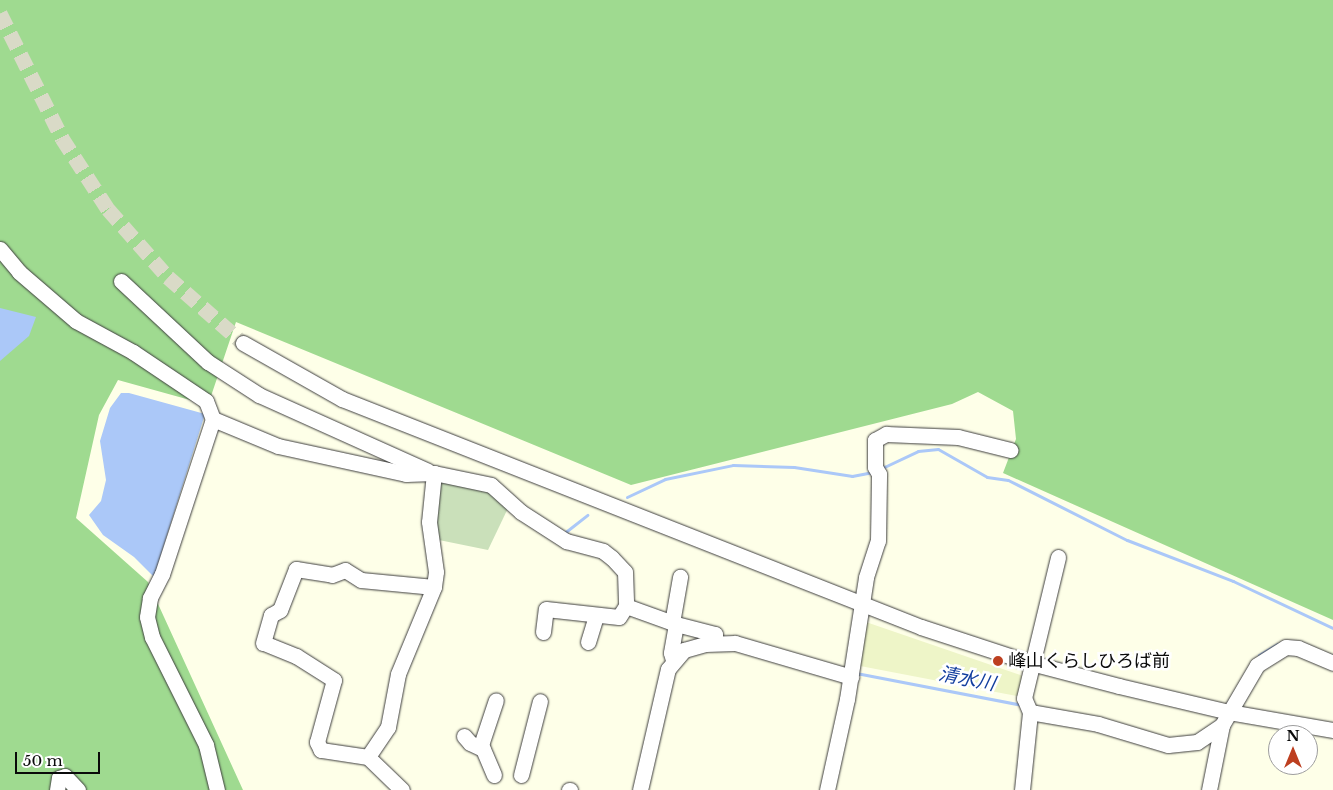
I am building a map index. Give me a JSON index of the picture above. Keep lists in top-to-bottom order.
{
  "water": ["清水川"],
  "places": ["峰山くらしひろば前"],
  "scale_bar": "50 m",
  "north": "top"
}
